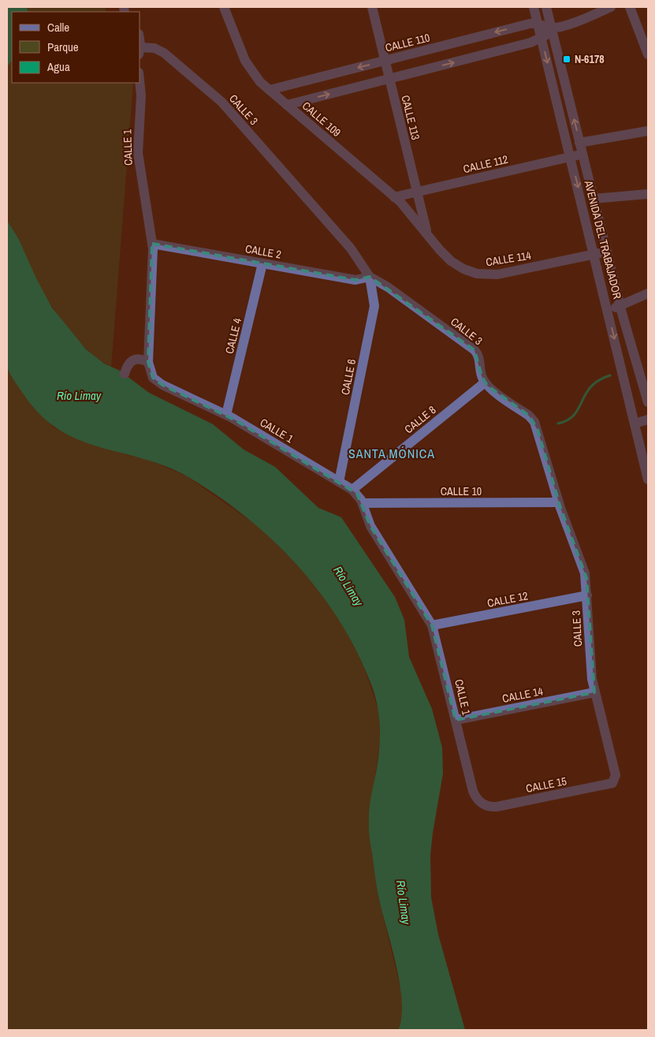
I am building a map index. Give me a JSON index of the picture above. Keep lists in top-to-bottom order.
{
  "streets": {
    "street": [
      "CALLE 110",
      "CALLE 3",
      "CALLE 113",
      "CALLE 109",
      "CALLE 1",
      "CALLE 112",
      "AVENIDA DEL TRABAJADOR",
      "CALLE 2",
      "CALLE 114",
      "CALLE 4",
      "CALLE 6",
      "CALLE 8",
      "CALLE 10",
      "CALLE 12",
      "CALLE 14",
      "CALLE 15"
    ]
  },
  "crossings": [
    ["CALLE 110", "CALLE 113"],
    ["CALLE 110", "CALLE 109"],
    ["CALLE 110", "AVENIDA DEL TRABAJADOR"],
    ["CALLE 3", "CALLE 2"],
    ["CALLE 3", "CALLE 6"],
    ["CALLE 3", "CALLE 8"],
    ["CALLE 3", "CALLE 10"],
    ["CALLE 3", "CALLE 12"],
    ["CALLE 3", "CALLE 14"],
    ["CALLE 3", "CALLE 15"],
    ["CALLE 113", "CALLE 109"],
    ["CALLE 113", "CALLE 112"],
    ["CALLE 113", "CALLE 114"],
    ["CALLE 109", "CALLE 112"],
    ["CALLE 109", "CALLE 114"],
    ["CALLE 1", "CALLE 2"],
    ["CALLE 1", "CALLE 4"],
    ["CALLE 1", "CALLE 6"],
    ["CALLE 1", "CALLE 8"],
    ["CALLE 1", "CALLE 10"],
    ["CALLE 1", "CALLE 12"],
    ["CALLE 1", "CALLE 14"],
    ["CALLE 1", "CALLE 15"],
    ["CALLE 112", "AVENIDA DEL TRABAJADOR"],
    ["AVENIDA DEL TRABAJADOR", "CALLE 114"],
    ["CALLE 2", "CALLE 4"],
    ["CALLE 2", "CALLE 6"]
  ],
  "districts": ["SANTA MÓNICA"],
  "water": ["Río Limay"],
  "places": {
    "transit": ["N-6178"]
  },
  "legend": ["Calle", "Parque", "Agua"]
}
